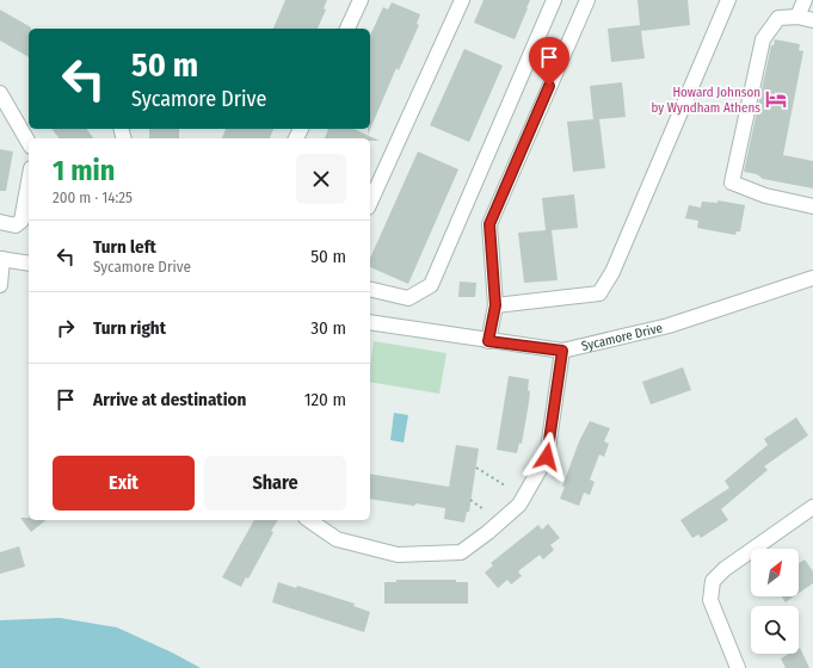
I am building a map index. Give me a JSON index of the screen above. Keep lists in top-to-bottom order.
{
  "streets": {
    "street": ["Sycamore Drive"]
  },
  "places": {
    "hotel": ["Howard Johnson by Wyndham Athens"]
  },
  "north": "top right",
  "page": {
    "turn": ["50 m", "Sycamore Drive"],
    "heading": ["1 min", "200 m · 14:25"],
    "list": [
      {
        "name": "Turn left",
        "note": "Sycamore Drive",
        "value": "50 m"
      },
      {
        "name": "Turn right",
        "value": "30 m"
      },
      {
        "name": "Arrive at destination",
        "value": "120 m"
      }
    ],
    "buttons": ["Exit", "Share"]
  }
}
